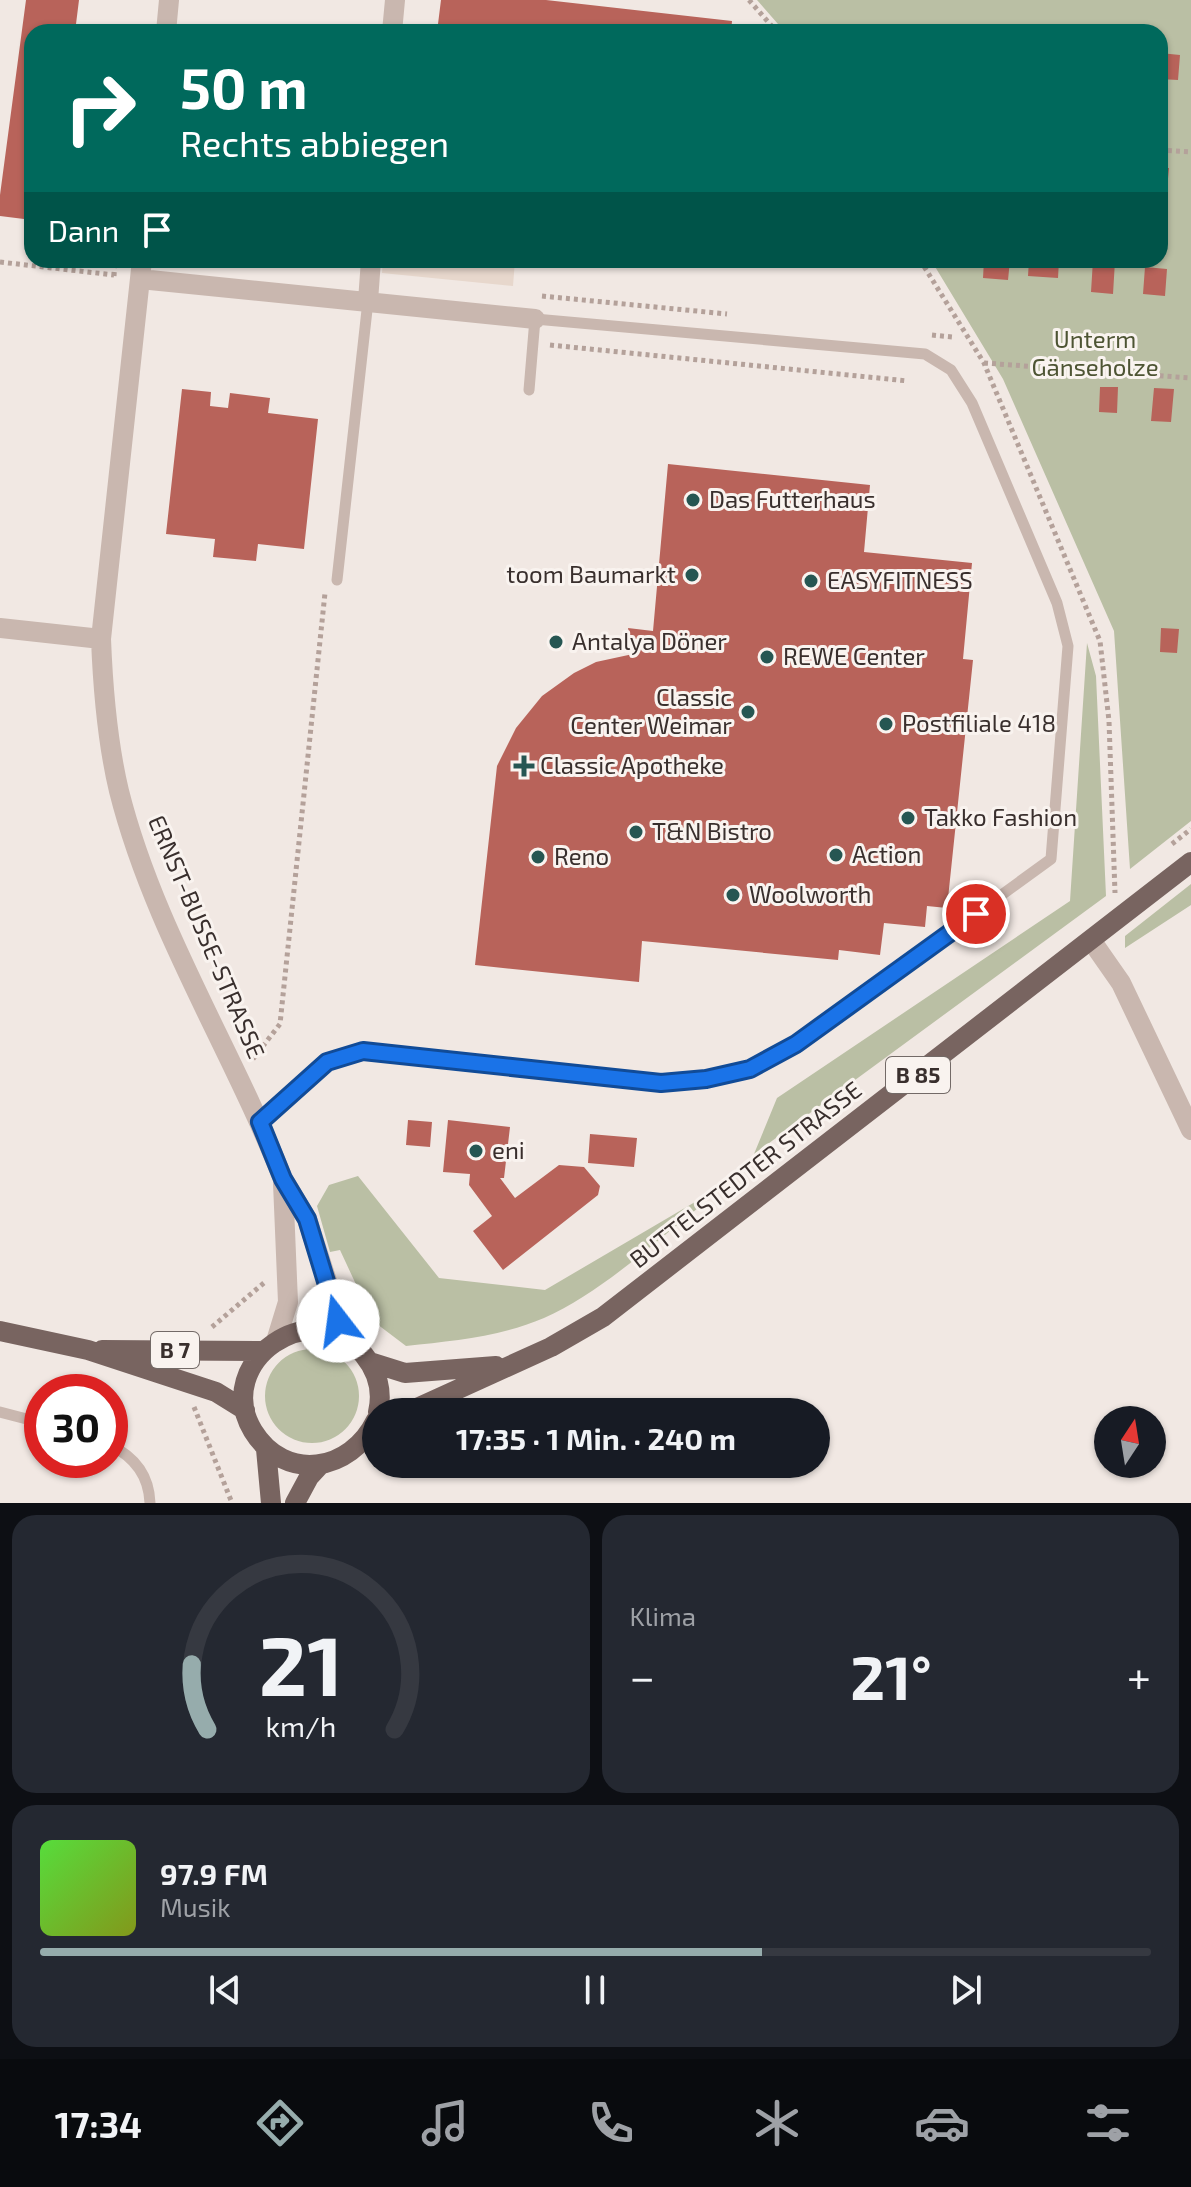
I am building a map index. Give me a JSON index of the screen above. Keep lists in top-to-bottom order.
{
  "streets": {
    "main road": ["B 85", "BUTTELSTEDTER STRASSE", "B 7"],
    "street": ["ERNST-BUSSE-STRASSE"]
  },
  "crossings": [
    ["ERNST-BUSSE-STRASSE", "B 7"],
    ["B 85", "BUTTELSTEDTER STRASSE"]
  ],
  "parks": ["Unterm Gänseholze"],
  "places": {
    "other": [
      "Das Futterhaus",
      "toom Baumarkt",
      "EASYFITNESS",
      "Antalya Döner",
      "REWE Center",
      "Classic Center Weimar",
      "Postfiliale 418",
      "Takko Fashion",
      "T&N Bistro",
      "Action",
      "Reno",
      "Woolworth",
      "eni"
    ],
    "health": ["Classic Apotheke"]
  },
  "north": "top",
  "page": {
    "turn": ["50 m", "Rechts abbiegen"],
    "then": "Dann",
    "limit": "30",
    "trip": "17:35 · 1 Min. · 240 m",
    "tile": "Klima",
    "heat": ["−", "21°", "+"],
    "song": ["97.9 FM", "Musik"],
    "tabs": "17:34",
    "gauge": ["21", "km/h"]
  }
}
